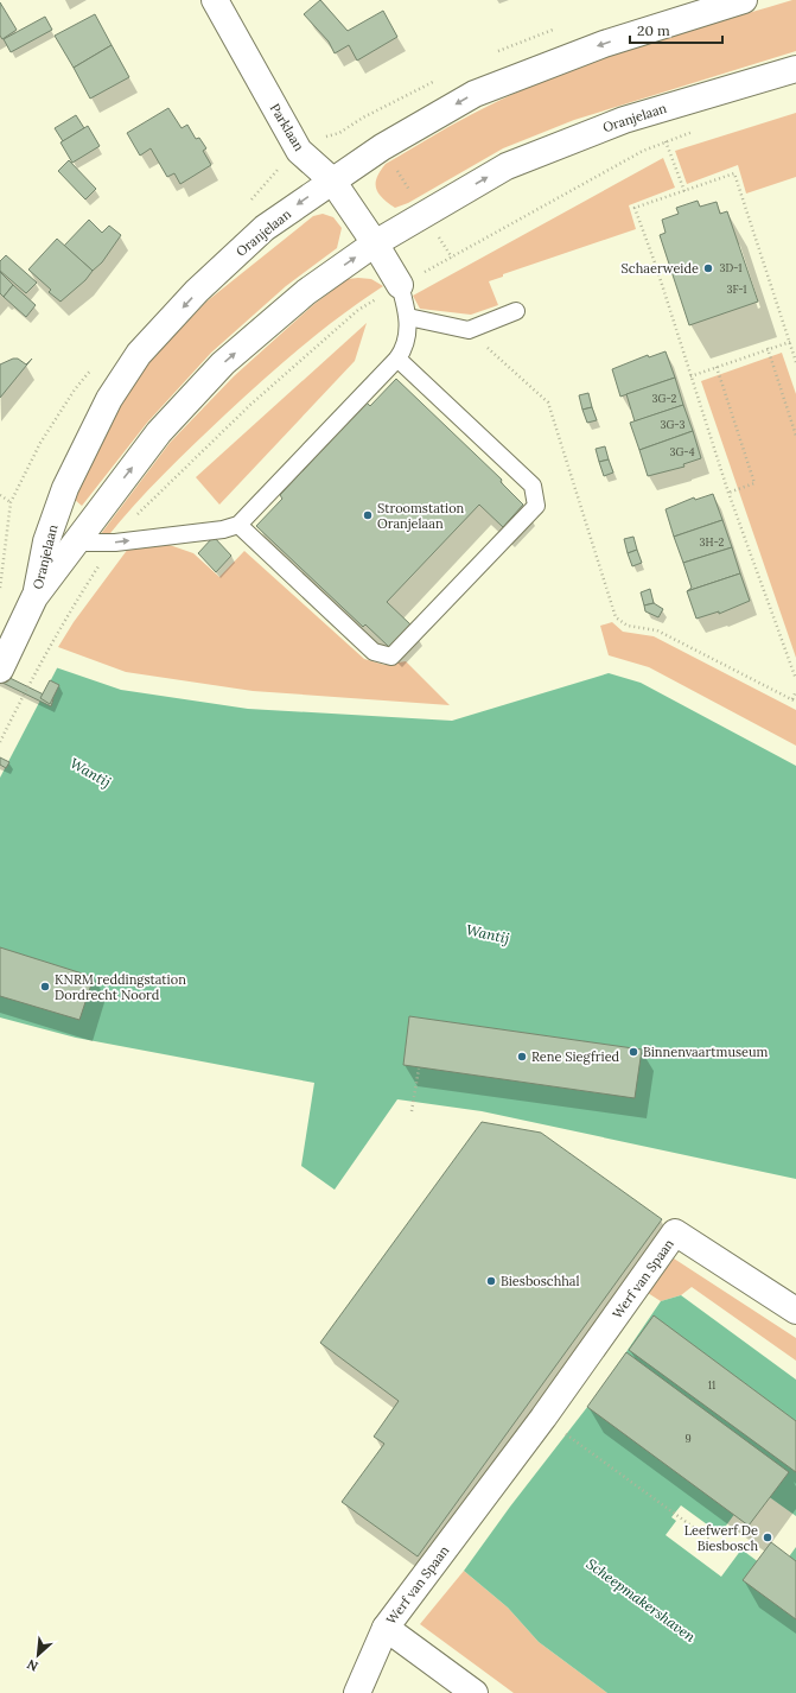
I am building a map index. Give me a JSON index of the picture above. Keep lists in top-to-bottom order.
{
  "streets": {
    "main road": ["Oranjelaan", "Parklaan", "Werf van Spaan"]
  },
  "crossings": [
    ["Oranjelaan", "Parklaan"]
  ],
  "water": ["Wantij", "Scheepmakershaven"],
  "places": [
    "Schaerweide",
    "Stroomstation Oranjelaan",
    "KNRM reddingstation Dordrecht Noord",
    "Binnenvaartmuseum",
    "Rene Siegfried",
    "Biesboschhal",
    "Leefwerf De Biesbosch"
  ],
  "house_numbers": [
    "3D-1",
    "3F-1",
    "3G-2",
    "3G-3",
    "3G-4",
    "3H-2",
    "11",
    "9"
  ],
  "scale_bar": "20 m",
  "north": "bottom left"
}
